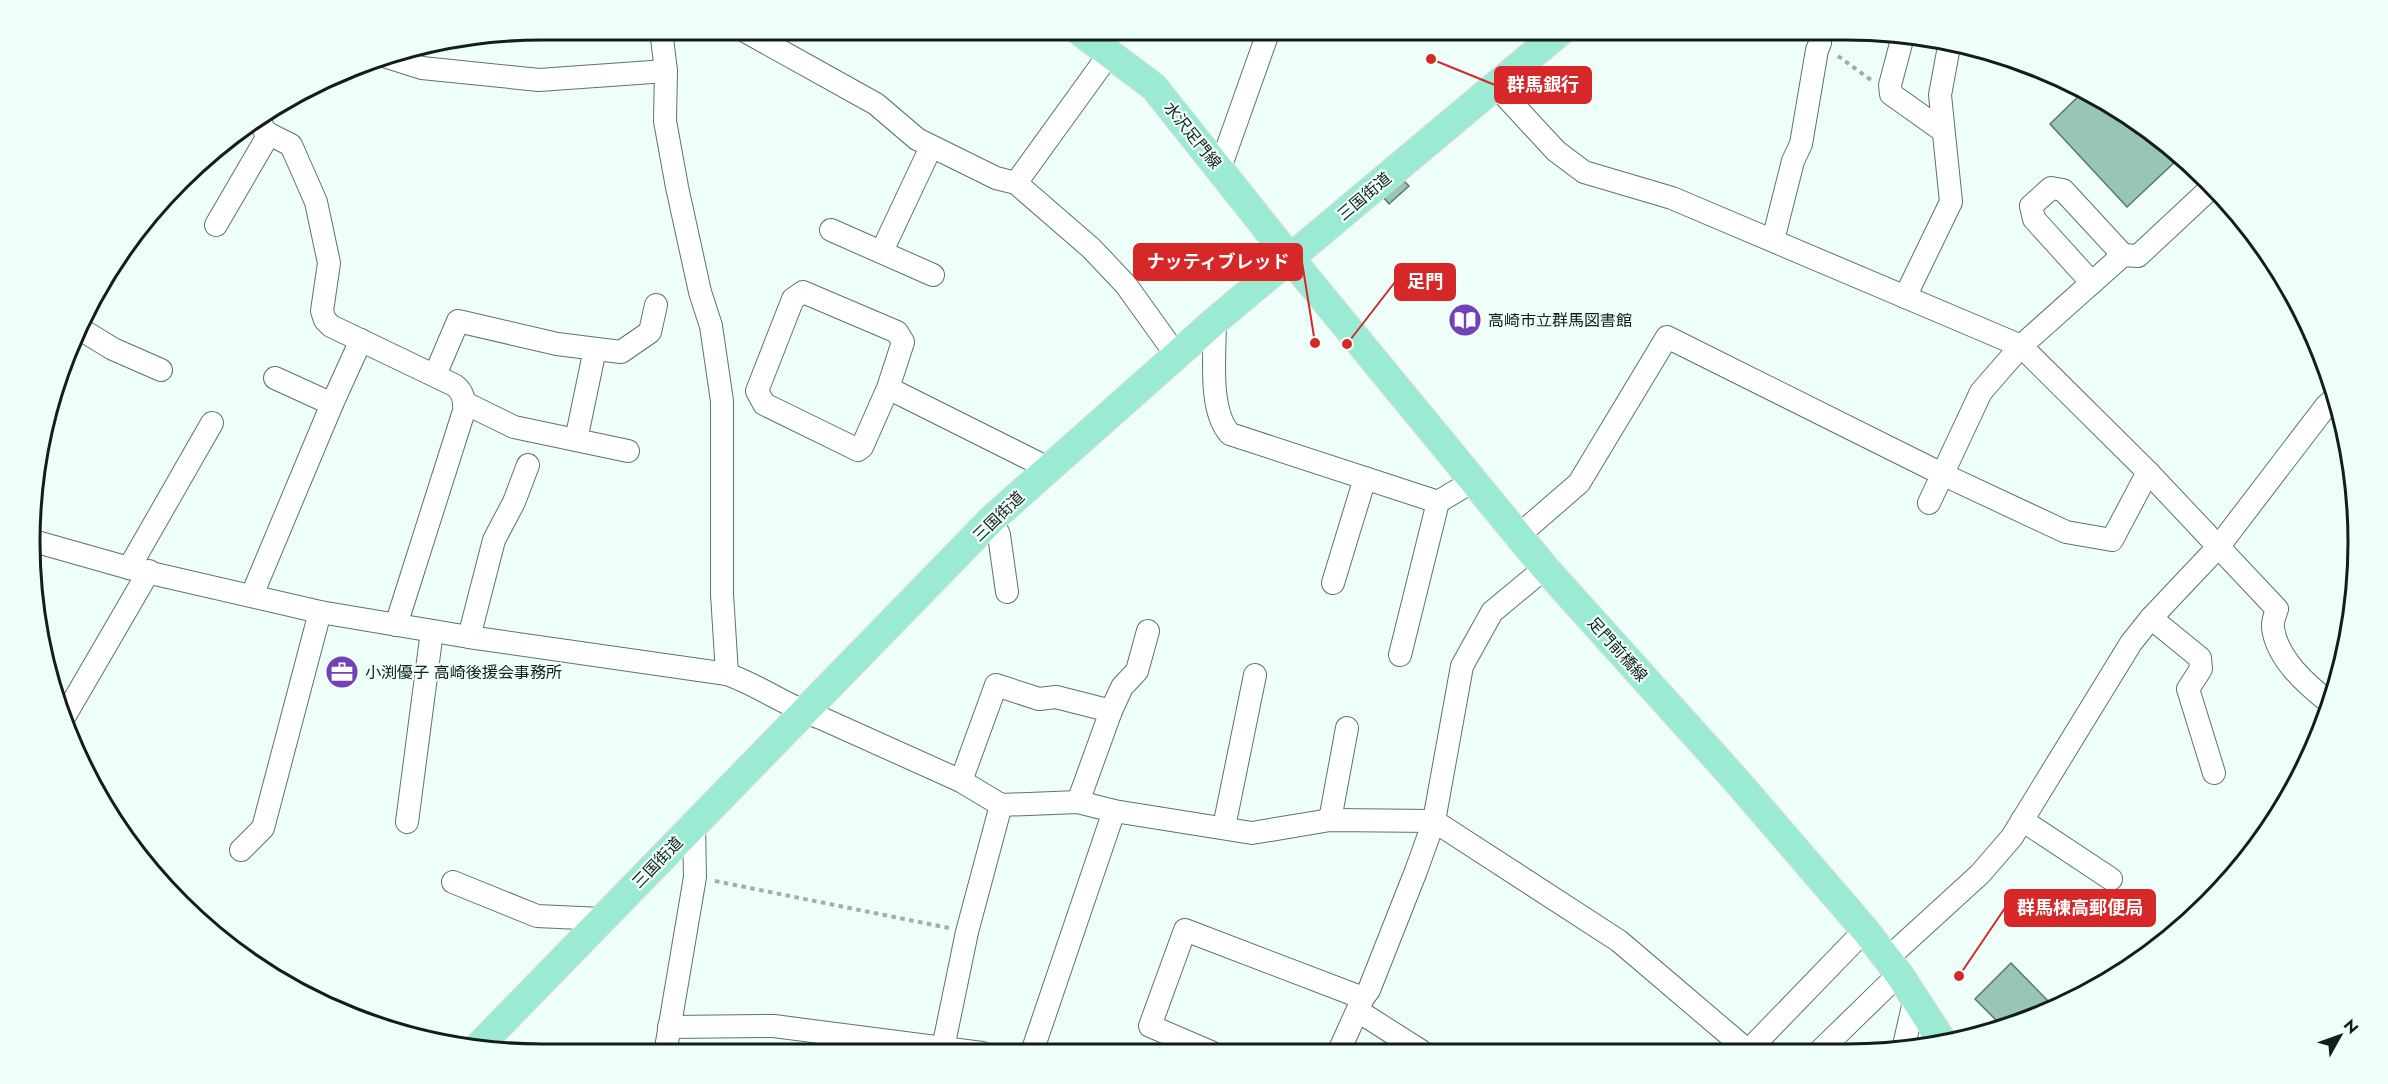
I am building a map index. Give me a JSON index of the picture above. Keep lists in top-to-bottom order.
{
  "streets": {
    "main road": ["水沢足門線", "三国街道", "足門前橋線"]
  },
  "crossings": [
    ["水沢足門線", "三国街道"],
    ["水沢足門線", "足門前橋線"],
    ["三国街道", "足門前橋線"]
  ],
  "places": {
    "other": [
      "群馬銀行",
      "ナッティブレッド",
      "足門",
      "群馬棟高郵便局"
    ],
    "library": ["高崎市立群馬図書館"],
    "office": ["小渕優子 高崎後援会事務所"]
  },
  "north": "top right"
}
